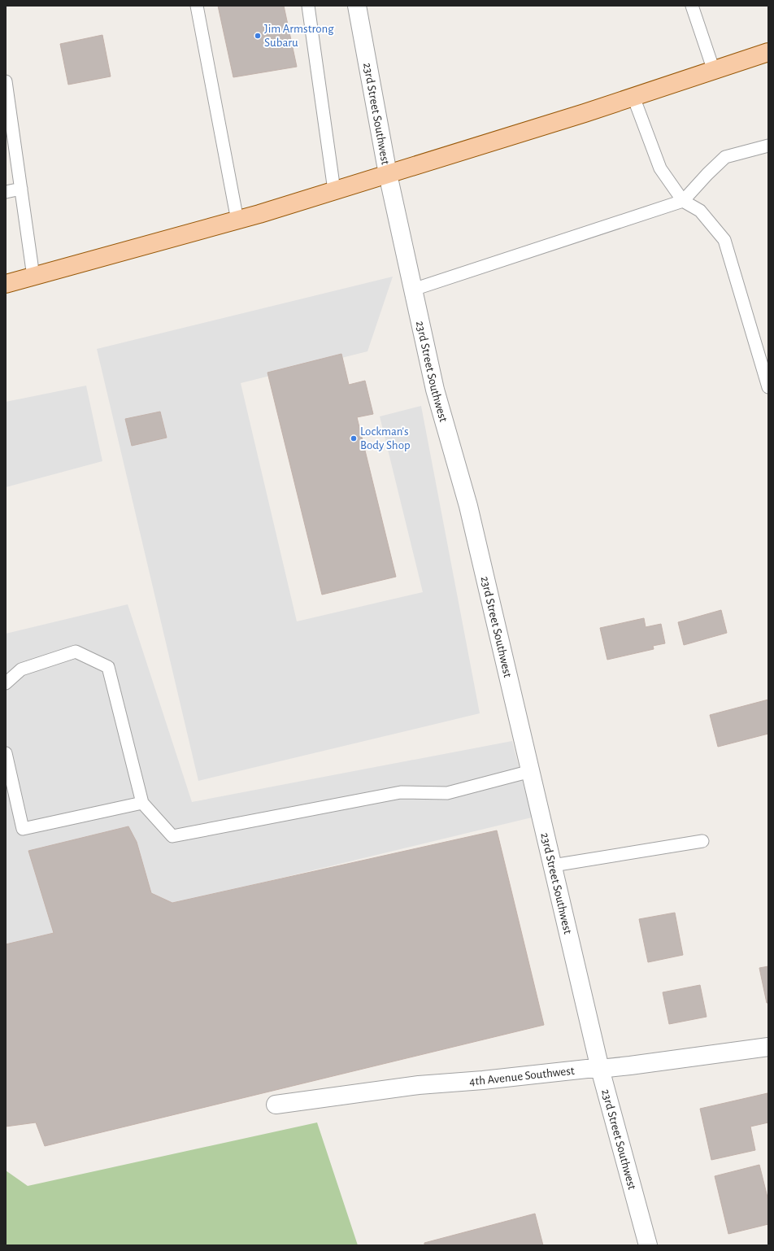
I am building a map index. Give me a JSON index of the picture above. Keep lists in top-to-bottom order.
{
  "streets": {
    "street": ["23rd Street Southwest", "4th Avenue Southwest"]
  },
  "crossings": [
    ["23rd Street Southwest", "4th Avenue Southwest"]
  ],
  "places": ["Jim Armstrong Subaru", "Lockman's Body Shop"]
}
